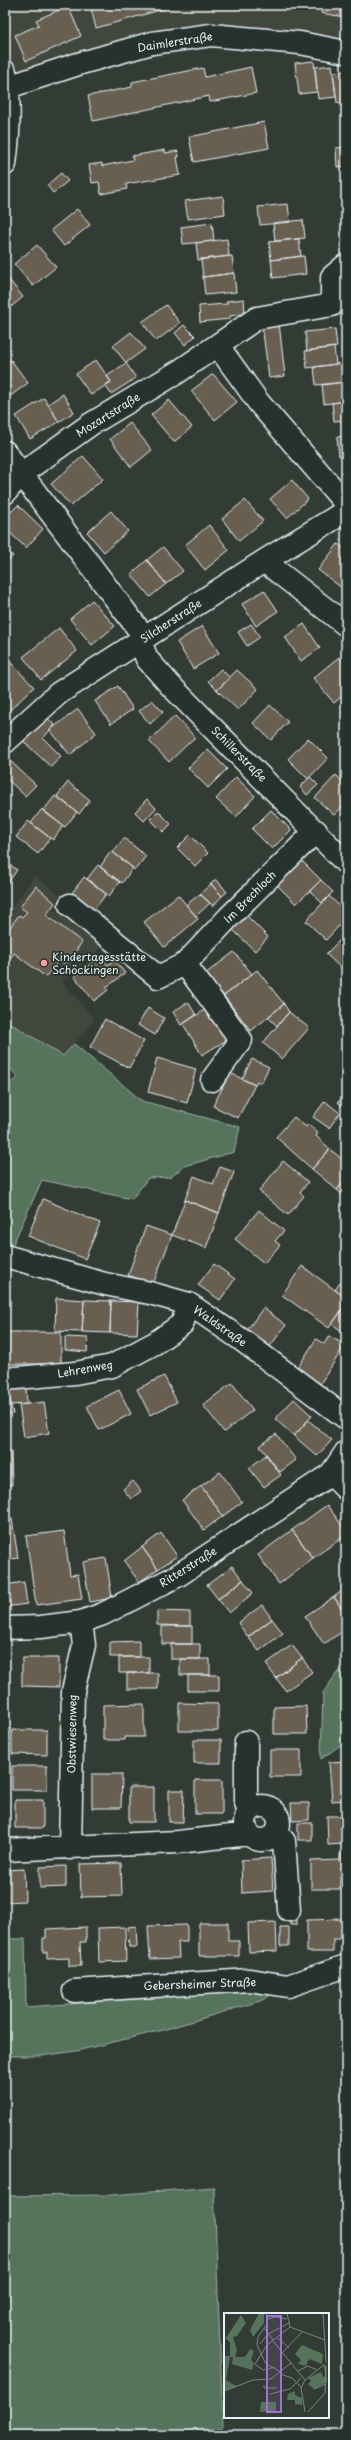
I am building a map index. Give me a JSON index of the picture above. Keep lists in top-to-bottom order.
{
  "streets": {
    "street": [
      "Daimlerstraße",
      "Mozartstraße",
      "Silcherstraße",
      "Schillerstraße",
      "Im Brechloch",
      "Waldstraße",
      "Lehrenweg",
      "Ritterstraße",
      "Obstwiesenweg",
      "Gebersheimer Straße"
    ]
  },
  "crossings": [
    ["Mozartstraße", "Schillerstraße"],
    ["Silcherstraße", "Schillerstraße"],
    ["Schillerstraße", "Im Brechloch"],
    ["Waldstraße", "Lehrenweg"],
    ["Ritterstraße", "Obstwiesenweg"]
  ],
  "places": ["Kindertagesstätte Schöckingen"]
}
